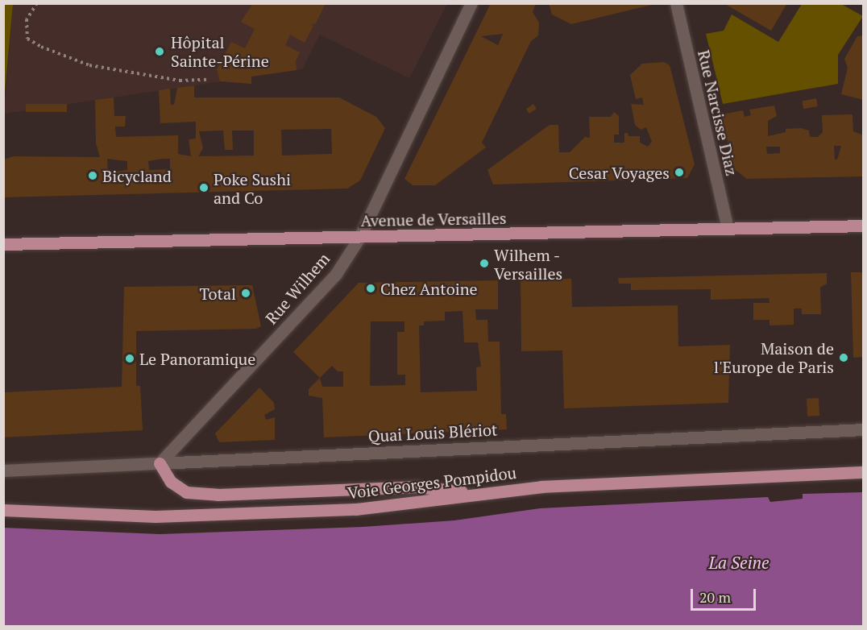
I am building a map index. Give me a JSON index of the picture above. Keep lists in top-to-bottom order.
{
  "streets": {
    "main road": ["Avenue de Versailles", "Voie Georges Pompidou"],
    "street": ["Rue Narcisse Diaz", "Rue Wilhem", "Quai Louis Blériot"]
  },
  "crossings": [
    ["Rue Narcisse Diaz", "Avenue de Versailles"],
    ["Avenue de Versailles", "Rue Wilhem"],
    ["Rue Wilhem", "Quai Louis Blériot"]
  ],
  "water": ["La Seine"],
  "places": [
    "Hôpital Sainte-Périne",
    "Cesar Voyages",
    "Bicycland",
    "Poke Sushi and Co",
    "Wilhem - Versailles",
    "Chez Antoine",
    "Total",
    "Maison de l'Europe de Paris",
    "Le Panoramique"
  ],
  "scale_bar": "20 m"
}
